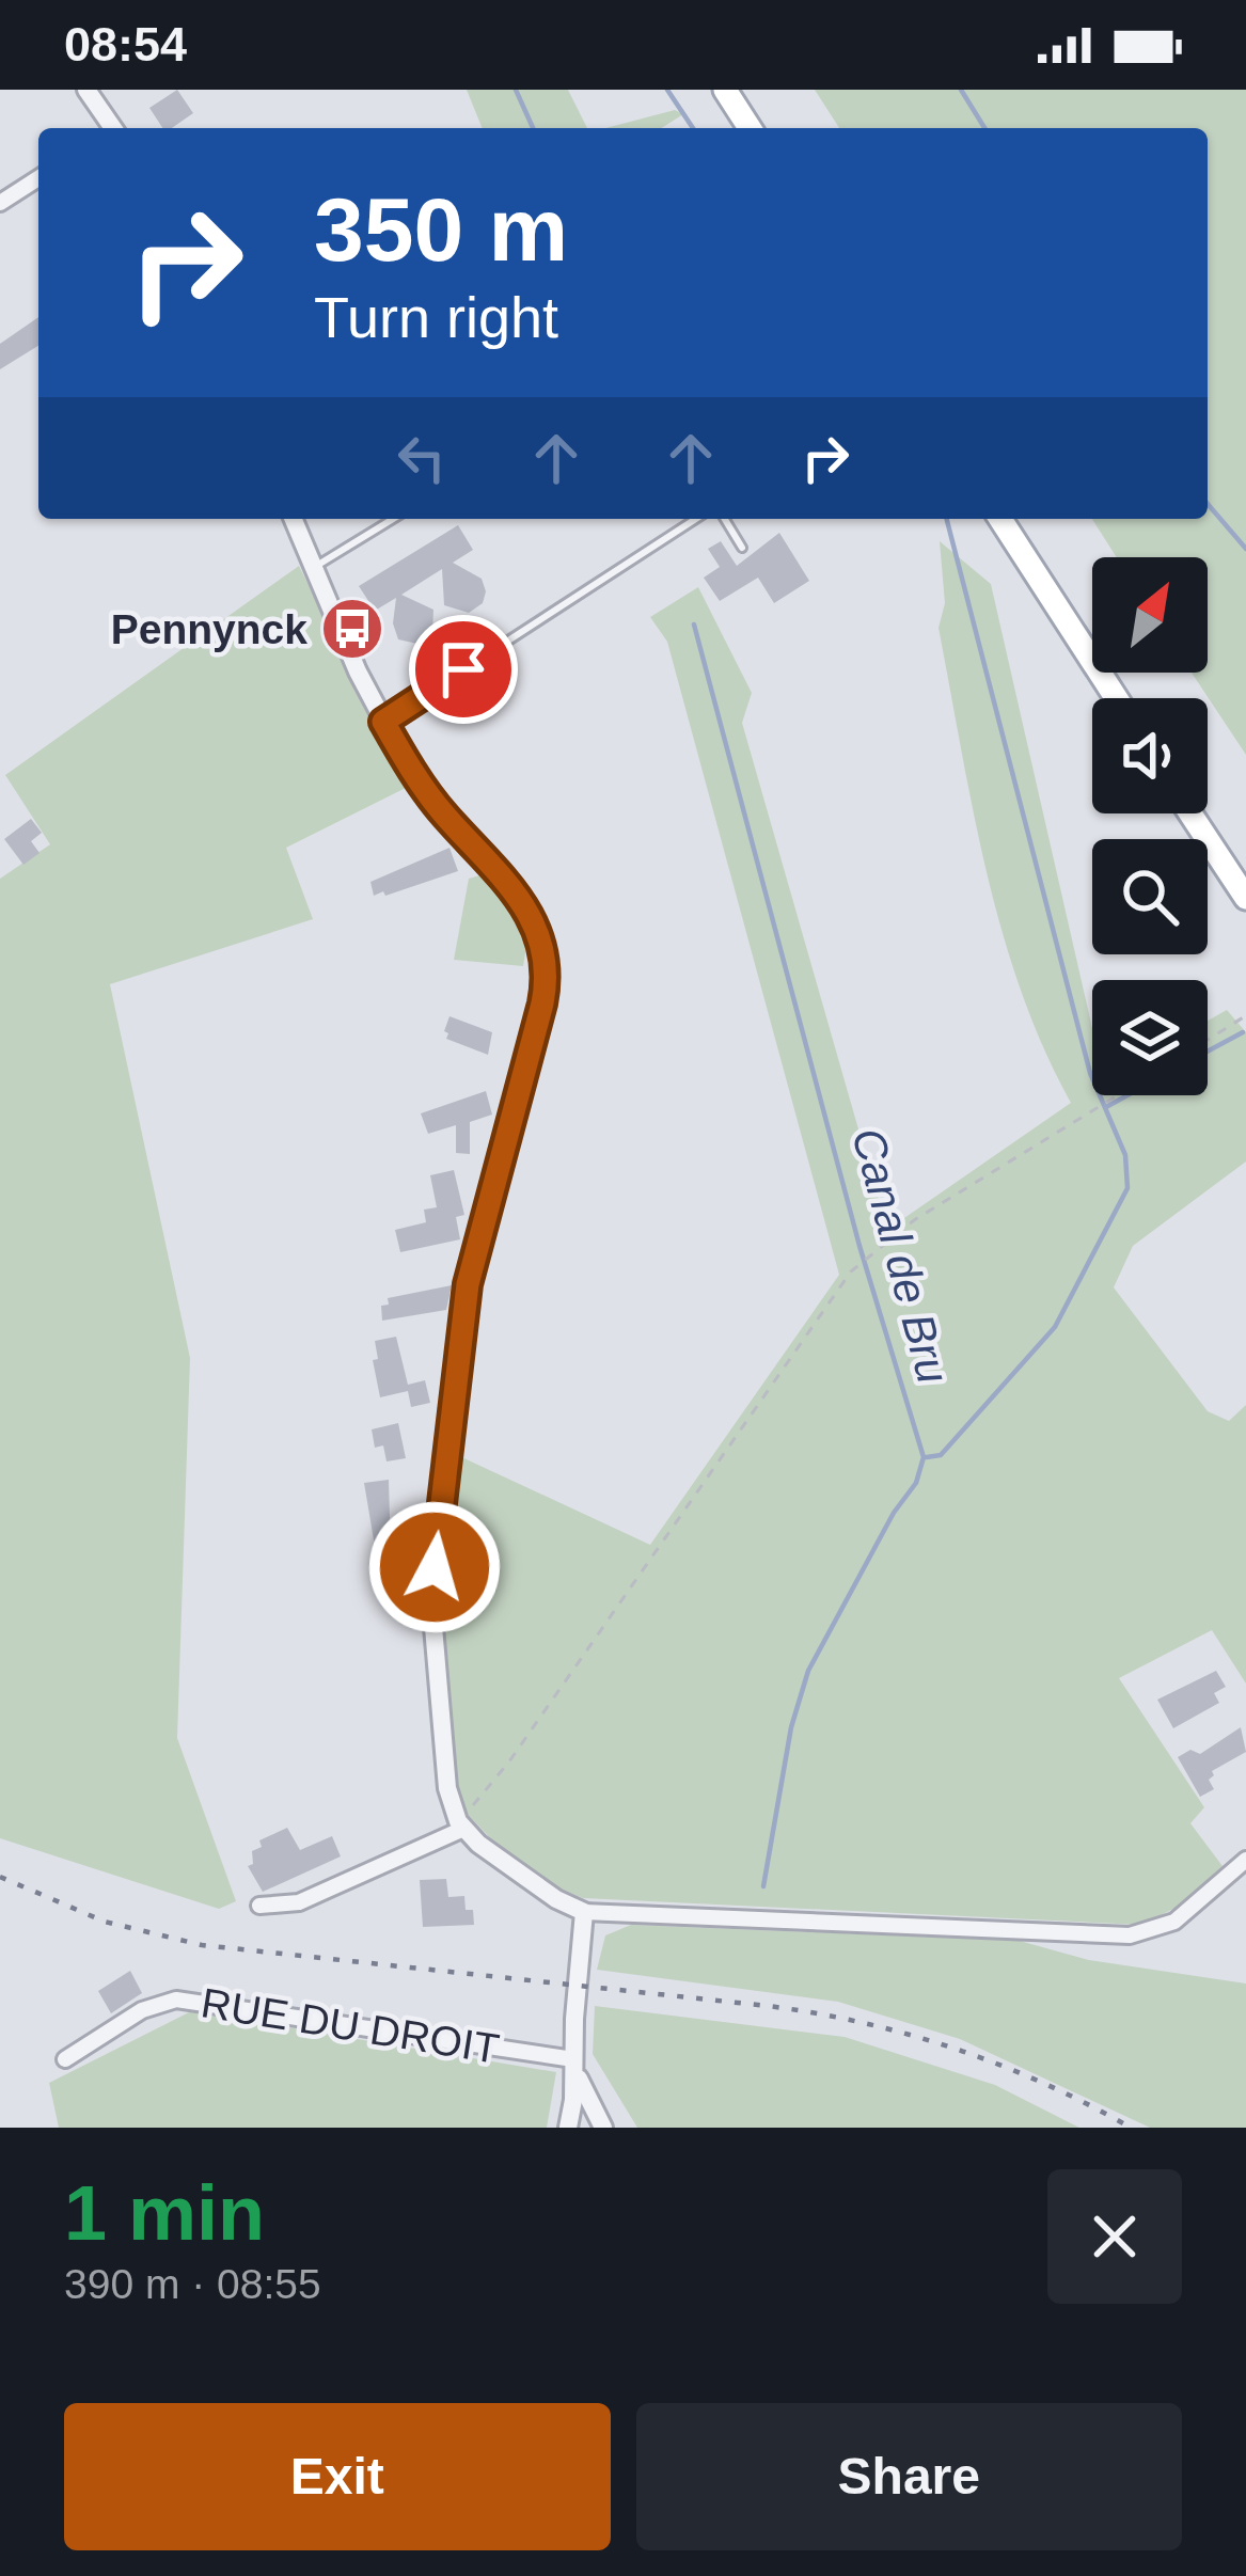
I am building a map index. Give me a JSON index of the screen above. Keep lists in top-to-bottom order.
{
  "streets": {
    "street": ["RUE DU DROIT"]
  },
  "water": ["Canal de Bru"],
  "places": {
    "bus stop": ["Pennynck"]
  },
  "north": "top right",
  "page": {
    "status": "08:54",
    "turn": ["350 m", "Turn right"],
    "heading": ["1 min", "390 m · 08:55"],
    "buttons": ["Exit", "Share"]
  }
}
